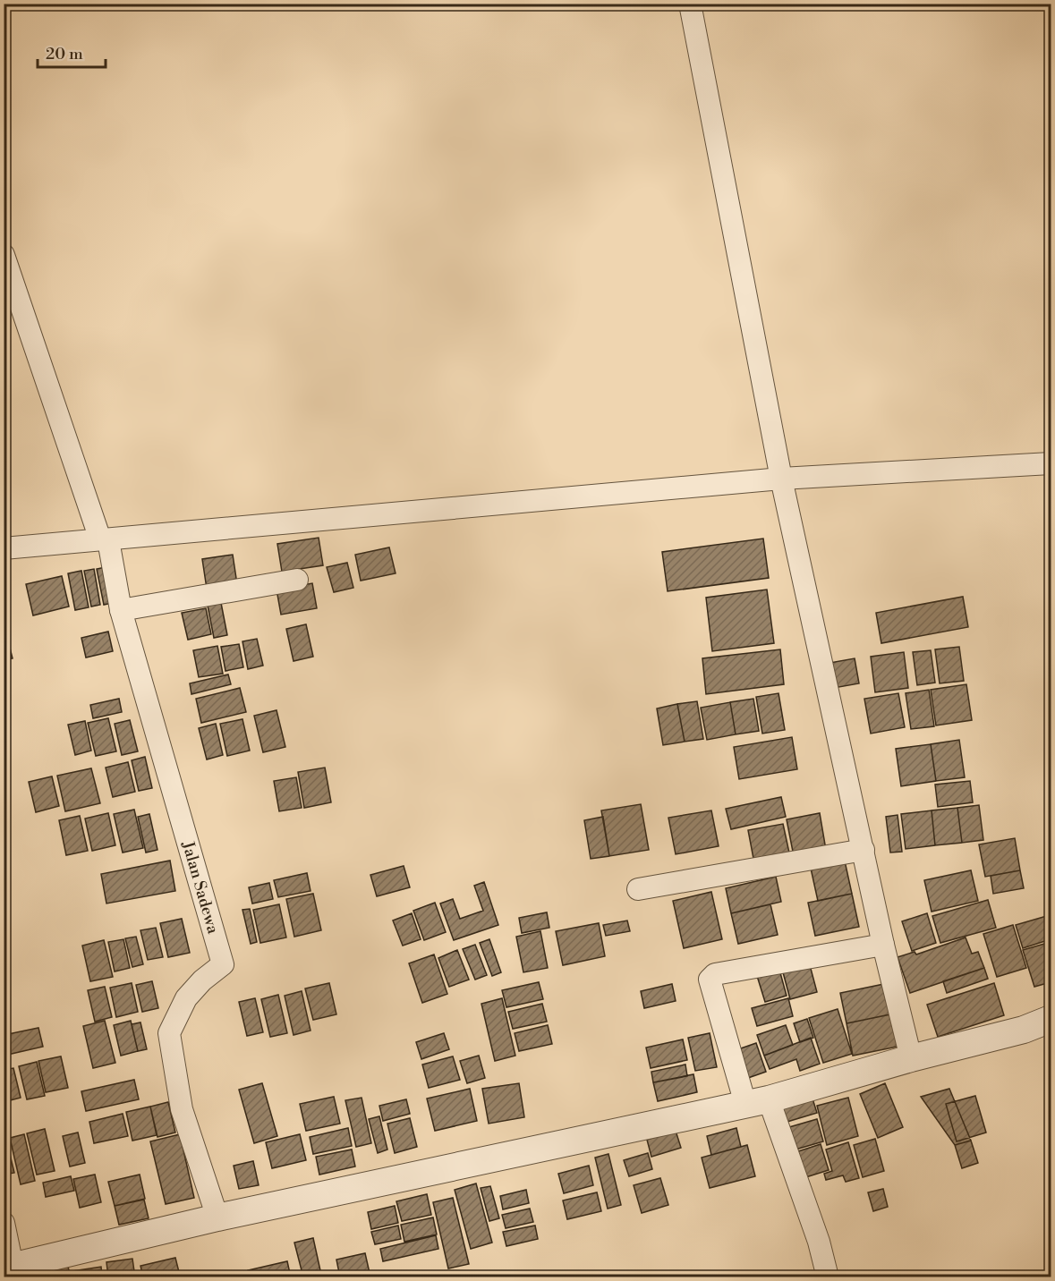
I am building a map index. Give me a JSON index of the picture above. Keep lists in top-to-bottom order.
{
  "streets": {
    "street": ["Jalan Sadewa"]
  },
  "scale_bar": "20 m"
}
